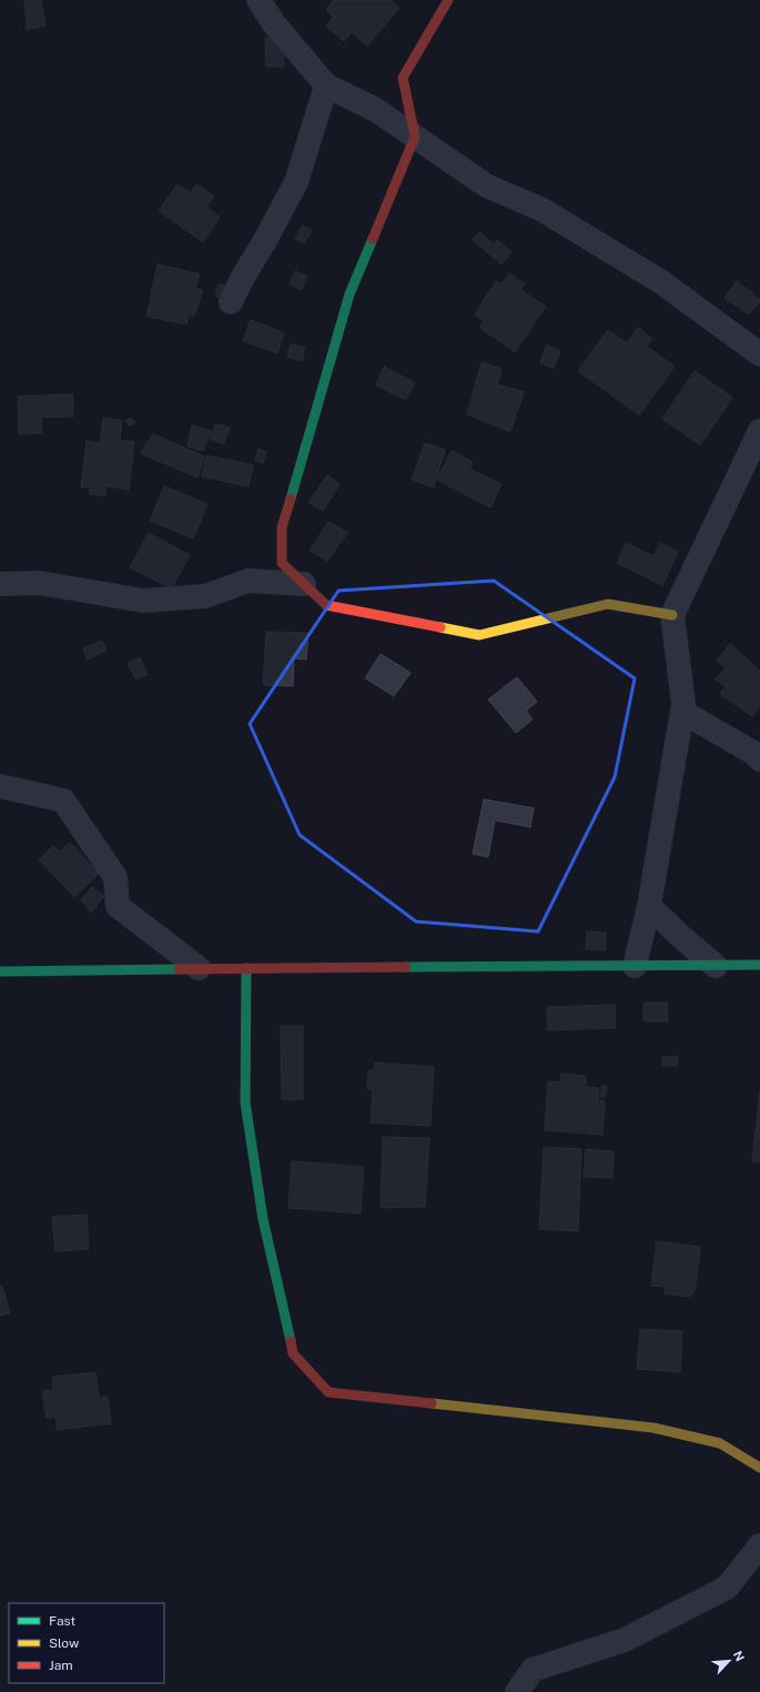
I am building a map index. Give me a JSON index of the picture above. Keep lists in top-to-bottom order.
{
  "legend": ["Fast", "Slow", "Jam"],
  "north": "top right"
}
